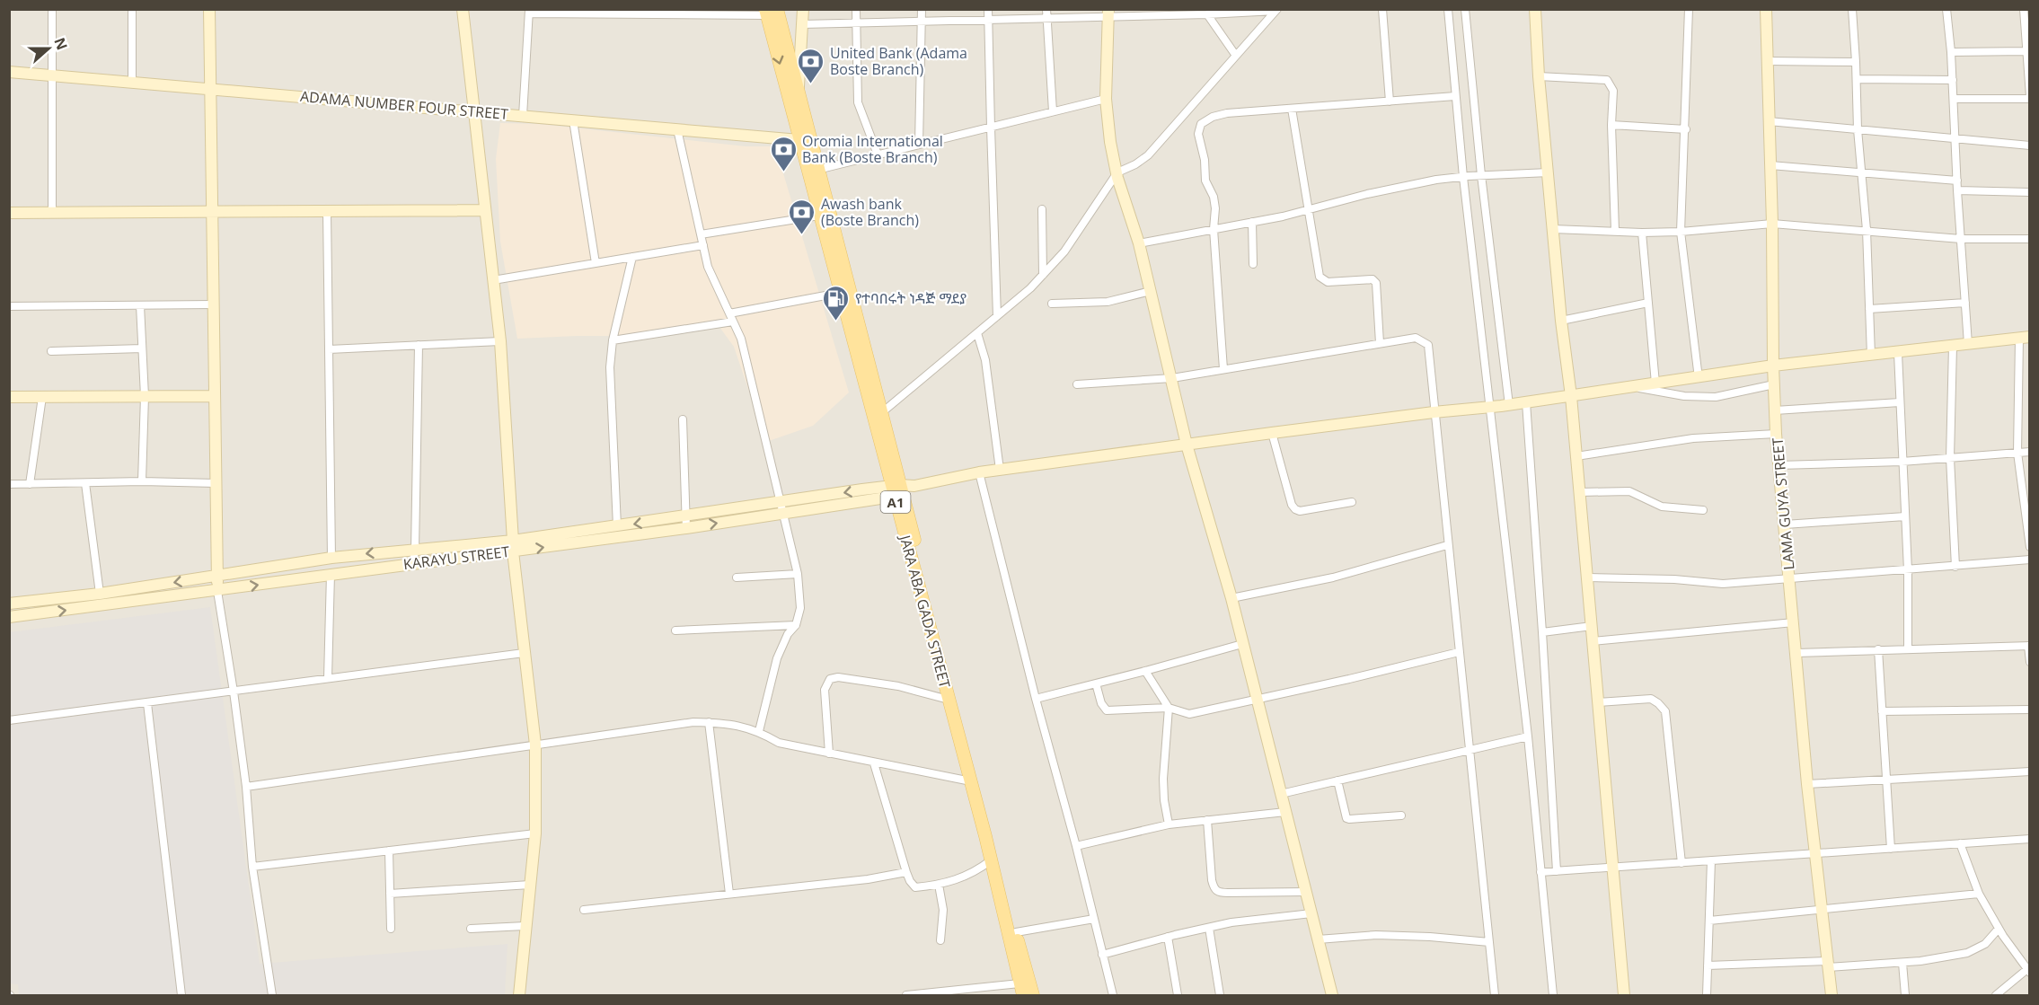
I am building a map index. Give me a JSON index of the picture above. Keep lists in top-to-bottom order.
{
  "streets": {
    "main road": ["A1", "JARA ABA GADA STREET"],
    "street": ["ADAMA NUMBER FOUR STREET", "LAMA GUYA STREET", "KARAYU STREET"]
  },
  "crossings": [
    ["ADAMA NUMBER FOUR STREET", "JARA ABA GADA STREET"],
    ["KARAYU STREET", "JARA ABA GADA STREET"]
  ],
  "places": {
    "bank": ["United Bank (Adama Boste Branch)", "Oromia International Bank (Boste Branch)", "Awash bank (Boste Branch)"],
    "fuel station": ["የተባበሩት ነዳጅ ማደያ"]
  },
  "north": "right"
}
